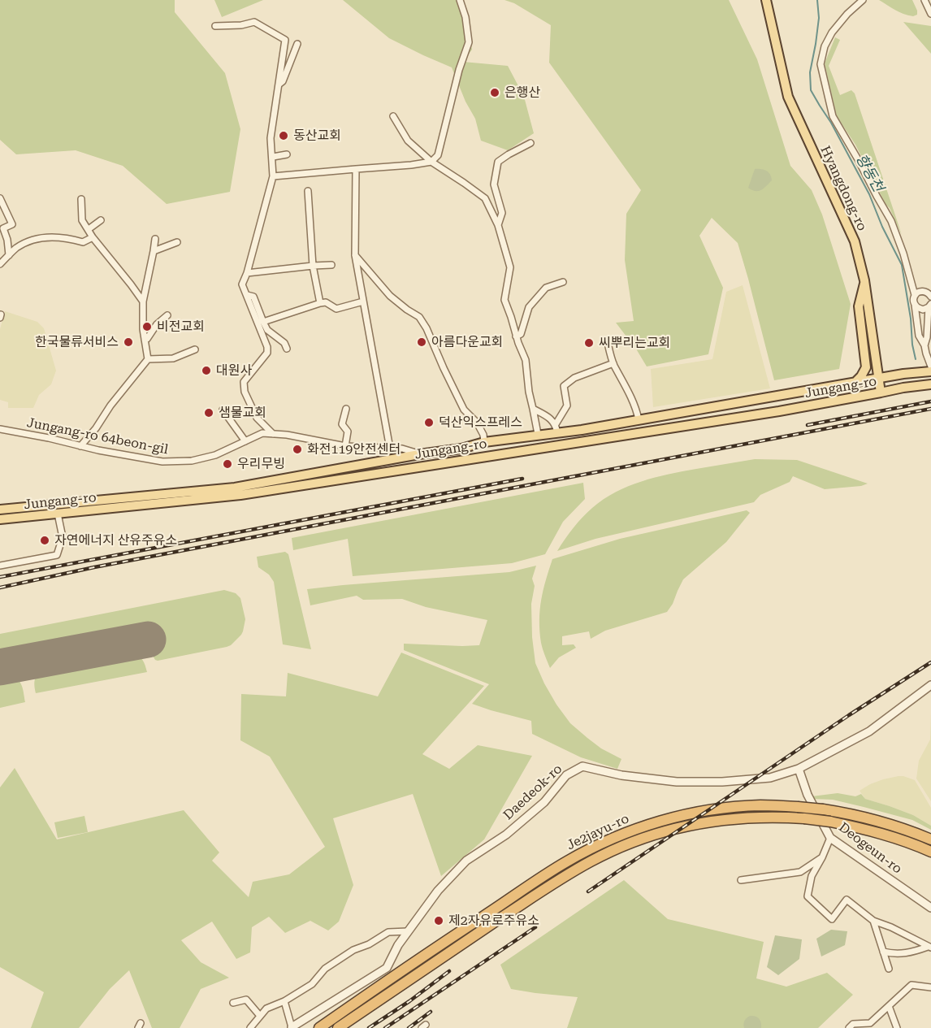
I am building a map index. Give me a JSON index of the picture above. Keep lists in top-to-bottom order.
{
  "streets": {
    "highway": ["Je2jayu-ro"],
    "main road": ["Hyangdong-ro", "Jungang-ro"],
    "street": ["Jungang-ro 64beon-gil", "Daedeok-ro", "Deogeun-ro"]
  },
  "crossings": [
    ["Hyangdong-ro", "Jungang-ro"],
    ["Jungang-ro", "Jungang-ro 64beon-gil"],
    ["Daedeok-ro", "Deogeun-ro"]
  ],
  "water": ["향동천"],
  "places": [
    "은행산",
    "동산교회",
    "비전교회",
    "한국물류서비스",
    "아름다운교회",
    "씨뿌리는교회",
    "대원사",
    "샘물교회",
    "덕산익스프레스",
    "화전119안전센터",
    "우리무빙",
    "자연에너지 산유주유소",
    "제2자유로주유소"
  ]
}
